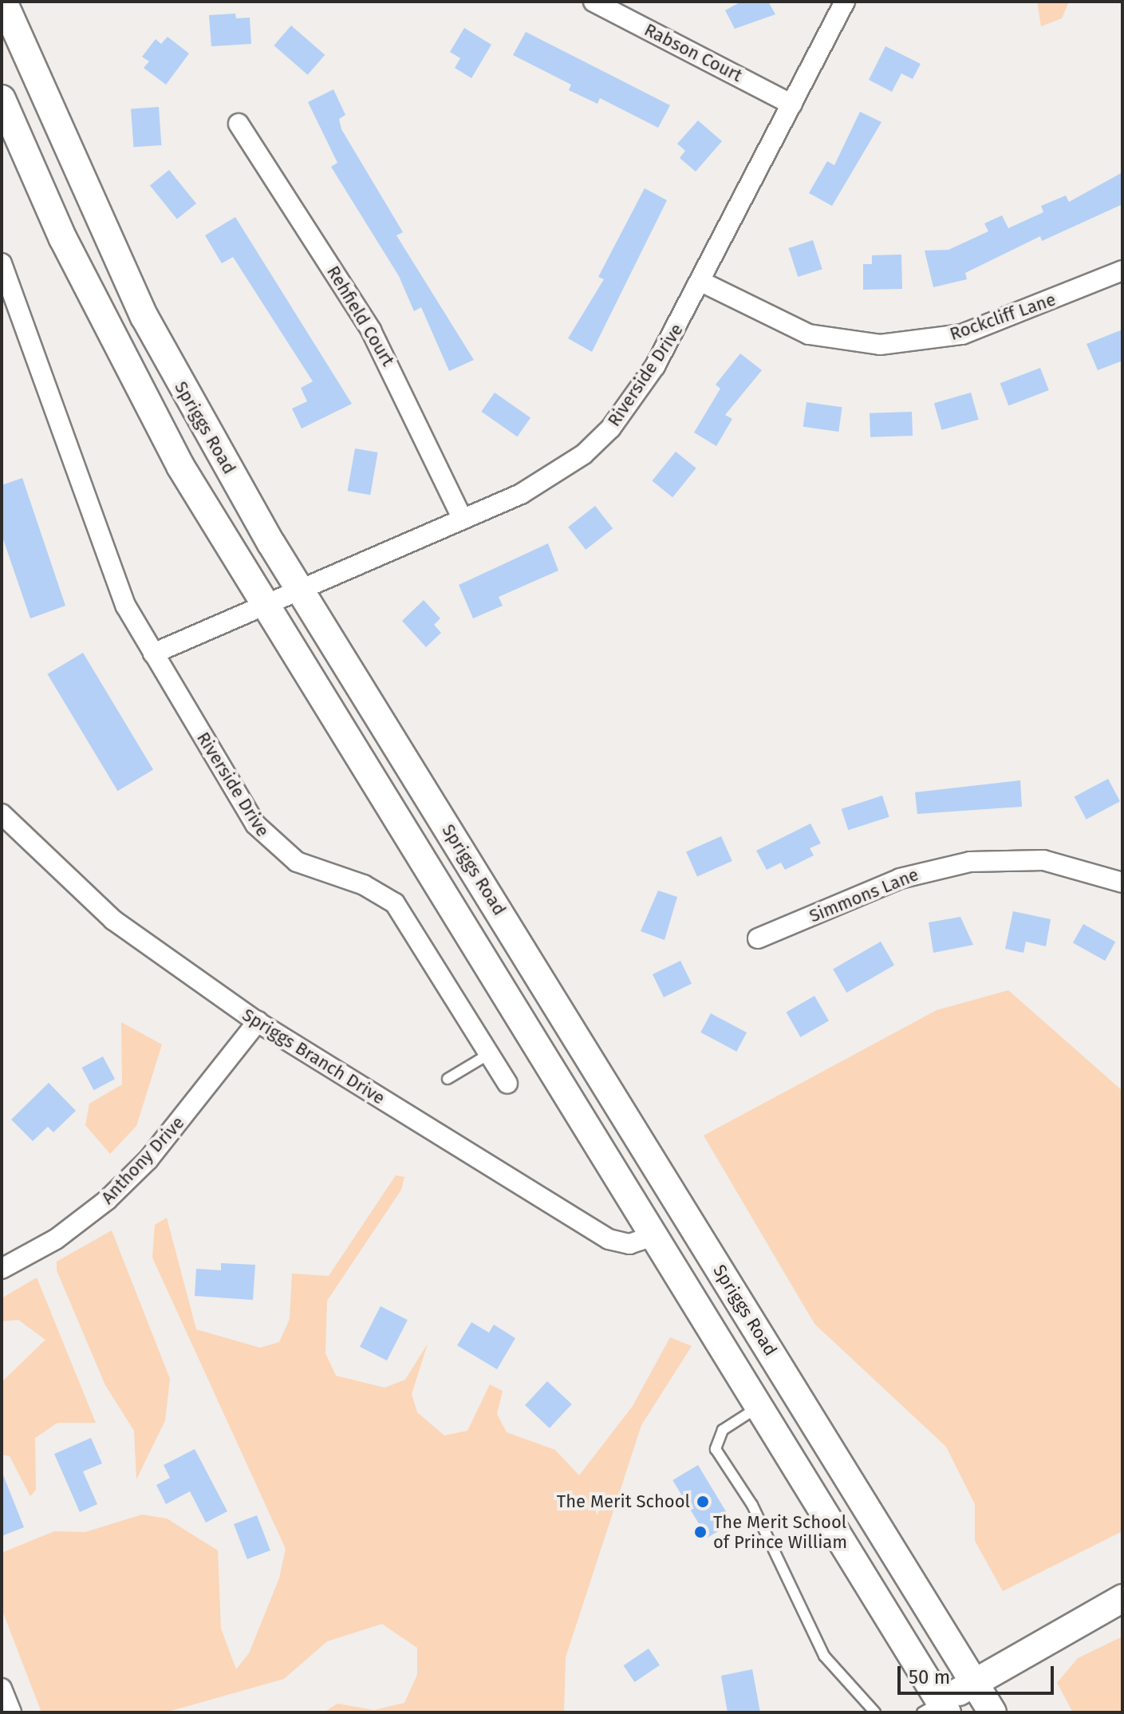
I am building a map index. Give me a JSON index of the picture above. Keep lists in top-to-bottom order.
{
  "streets": {
    "main road": ["Spriggs Road"],
    "street": [
      "Rabson Court",
      "Rehfield Court",
      "Rockcliff Lane",
      "Riverside Drive",
      "Simmons Lane",
      "Spriggs Branch Drive",
      "Anthony Drive"
    ]
  },
  "crossings": [
    ["Rabson Court", "Riverside Drive"],
    ["Rehfield Court", "Riverside Drive"],
    ["Rockcliff Lane", "Riverside Drive"],
    ["Riverside Drive", "Spriggs Road"],
    ["Spriggs Road", "Spriggs Branch Drive"],
    ["Spriggs Branch Drive", "Anthony Drive"]
  ],
  "places": ["The Merit School", "The Merit School of Prince William"],
  "scale_bar": "50 m"
}
